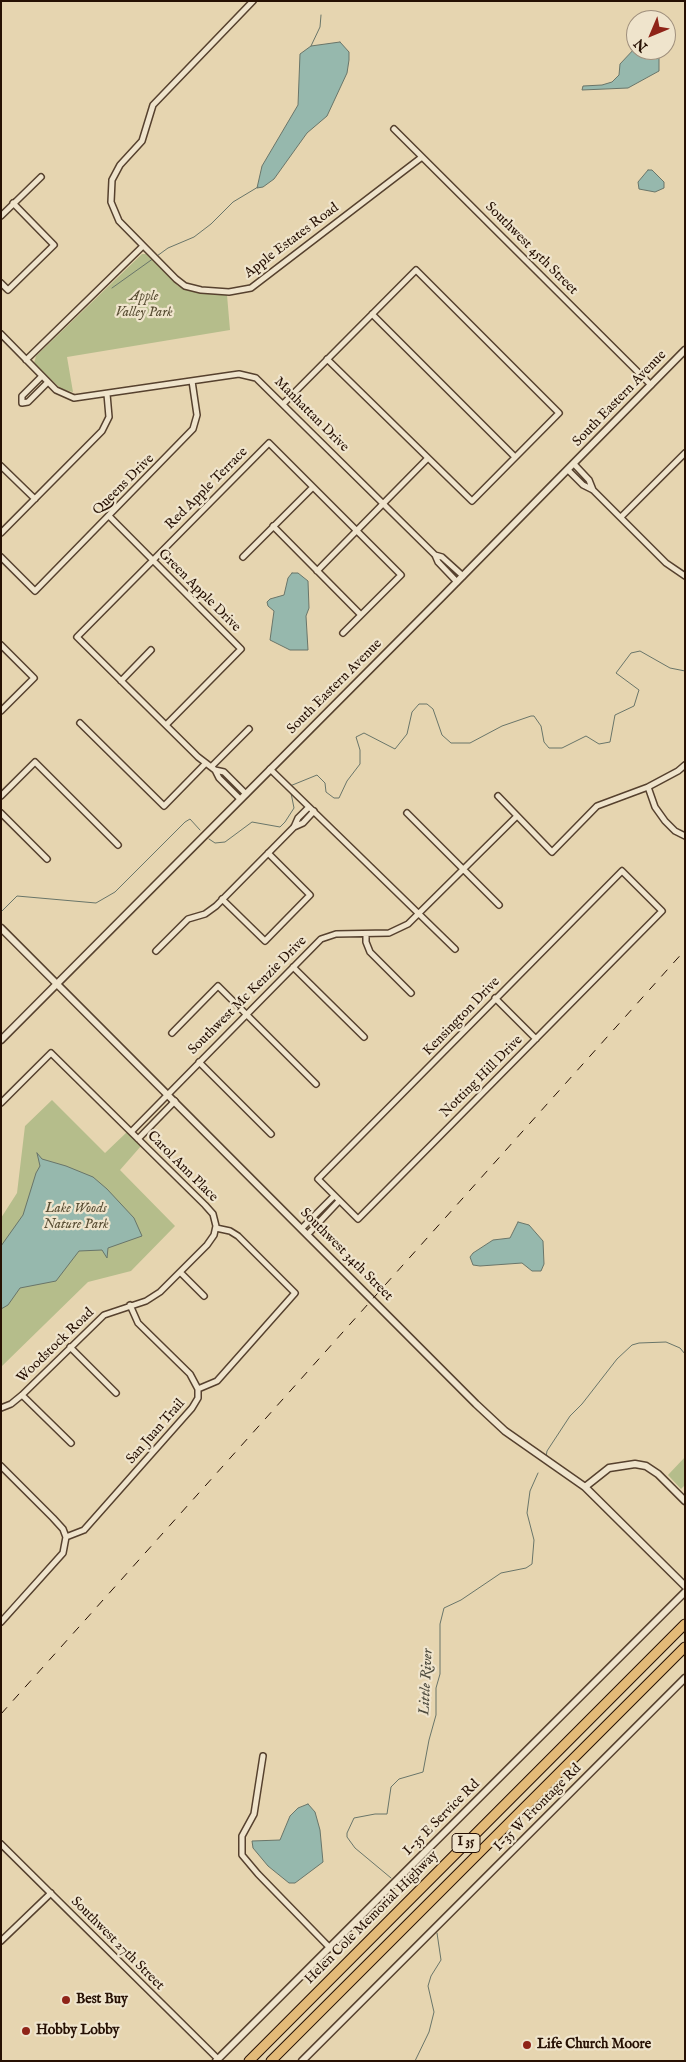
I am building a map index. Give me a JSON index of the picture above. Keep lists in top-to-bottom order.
{
  "streets": {
    "highway": ["I 35", "Helen Cole Memorial Highway"],
    "street": [
      "Apple Estates Road",
      "Southwest 45th Street",
      "South Eastern Avenue",
      "Manhattan Drive",
      "Queens Drive",
      "Red Apple Terrace",
      "Green Apple Drive",
      "Southwest Mc Kenzie Drive",
      "Kensington Drive",
      "Notting Hill Drive",
      "Carol Ann Place",
      "Southwest 34th Street",
      "Woodstock Road",
      "San Juan Trail",
      "I-35 W Frontage Rd",
      "I-35 E Service Rd",
      "Southwest 27th Street"
    ]
  },
  "crossings": [
    ["Apple Estates Road", "Southwest 45th Street"],
    ["Southwest 45th Street", "South Eastern Avenue"],
    ["South Eastern Avenue", "Manhattan Drive"],
    ["South Eastern Avenue", "Southwest 34th Street"],
    ["Manhattan Drive", "Queens Drive"],
    ["Queens Drive", "Green Apple Drive"],
    ["Red Apple Terrace", "Green Apple Drive"],
    ["Southwest Mc Kenzie Drive", "Carol Ann Place"],
    ["Southwest Mc Kenzie Drive", "Southwest 34th Street"],
    ["Kensington Drive", "Notting Hill Drive"],
    ["Carol Ann Place", "Woodstock Road"],
    ["Carol Ann Place", "San Juan Trail"],
    ["Woodstock Road", "San Juan Trail"],
    ["I-35 E Service Rd", "Southwest 27th Street"]
  ],
  "water": ["Little River"],
  "parks": ["Apple Valley Park", "Lake Woods Nature Park"],
  "places": ["Best Buy", "Hobby Lobby", "Life Church Moore"],
  "north": "bottom left"
}
